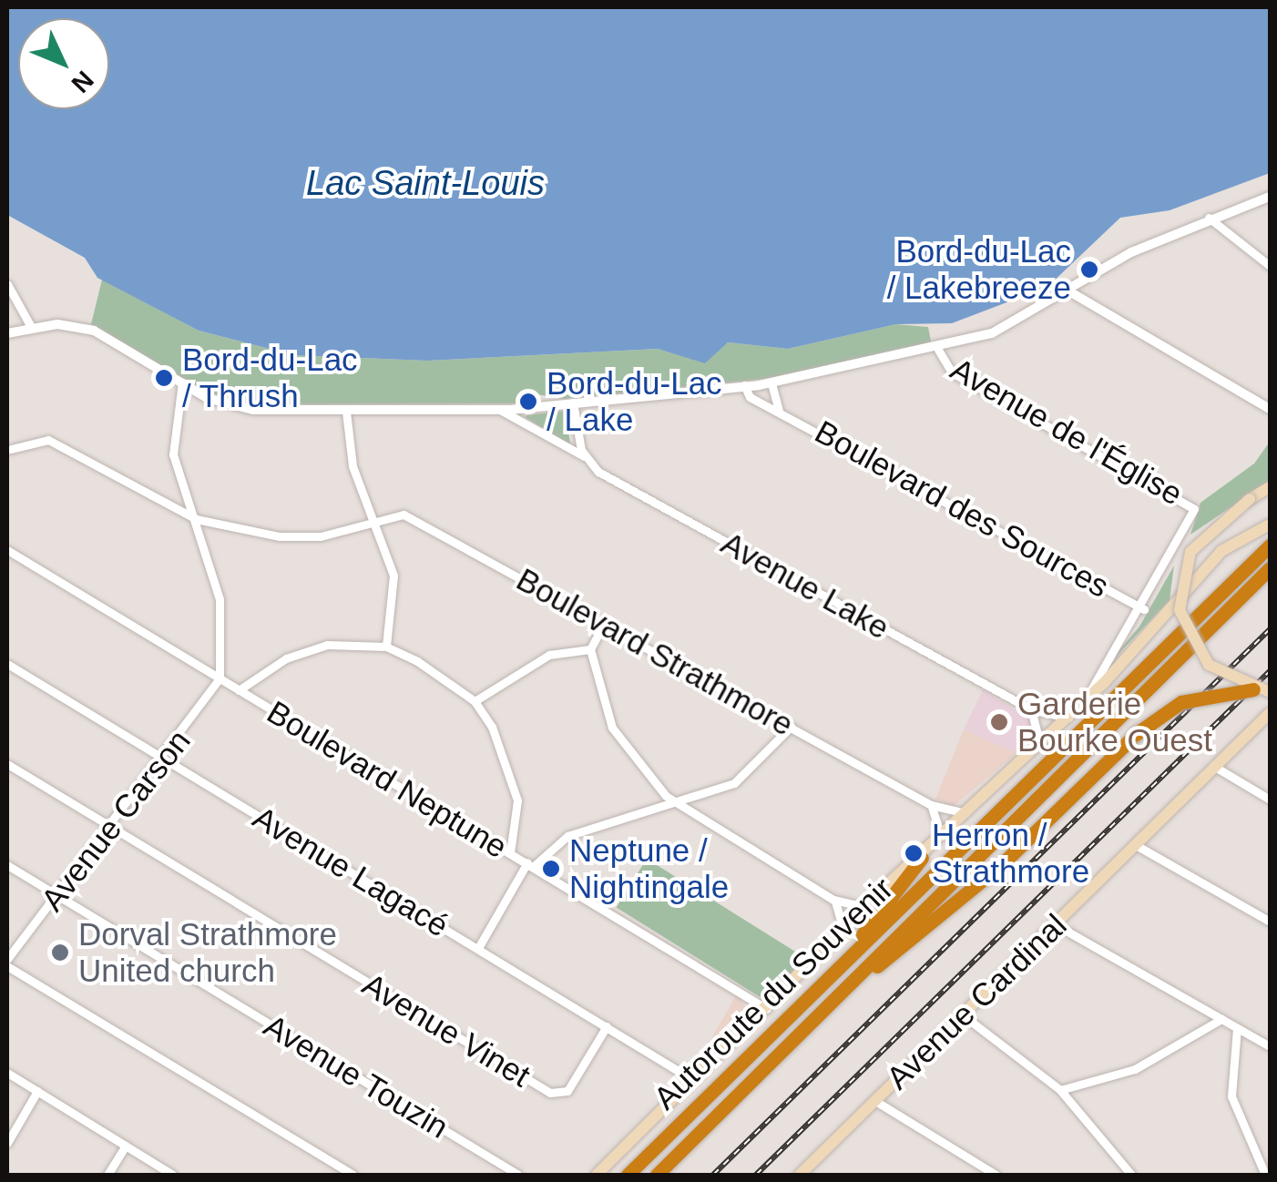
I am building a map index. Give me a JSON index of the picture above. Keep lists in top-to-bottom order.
{
  "streets": {
    "highway": ["Autoroute du Souvenir"],
    "main road": ["Avenue Cardinal"],
    "street": [
      "Avenue de l'Église",
      "Boulevard des Sources",
      "Avenue Lake",
      "Boulevard Strathmore",
      "Boulevard Neptune",
      "Avenue Carson",
      "Avenue Lagacé",
      "Avenue Vinet",
      "Avenue Touzin"
    ]
  },
  "crossings": [
    ["Avenue de l'Église", "Boulevard des Sources"],
    ["Boulevard Neptune", "Avenue Carson"],
    ["Avenue Carson", "Avenue Lagacé"],
    ["Avenue Carson", "Avenue Vinet"],
    ["Avenue Carson", "Avenue Touzin"],
    ["Avenue Lagacé", "Avenue Vinet"]
  ],
  "water": ["Lac Saint-Louis"],
  "places": [
    "Bord-du-Lac / Lakebreeze",
    "Bord-du-Lac / Thrush",
    "Bord-du-Lac / Lake",
    "Garderie Bourke Ouest",
    "Herron / Strathmore",
    "Neptune / Nightingale",
    "Dorval Strathmore United church"
  ],
  "north": "bottom right"
}
